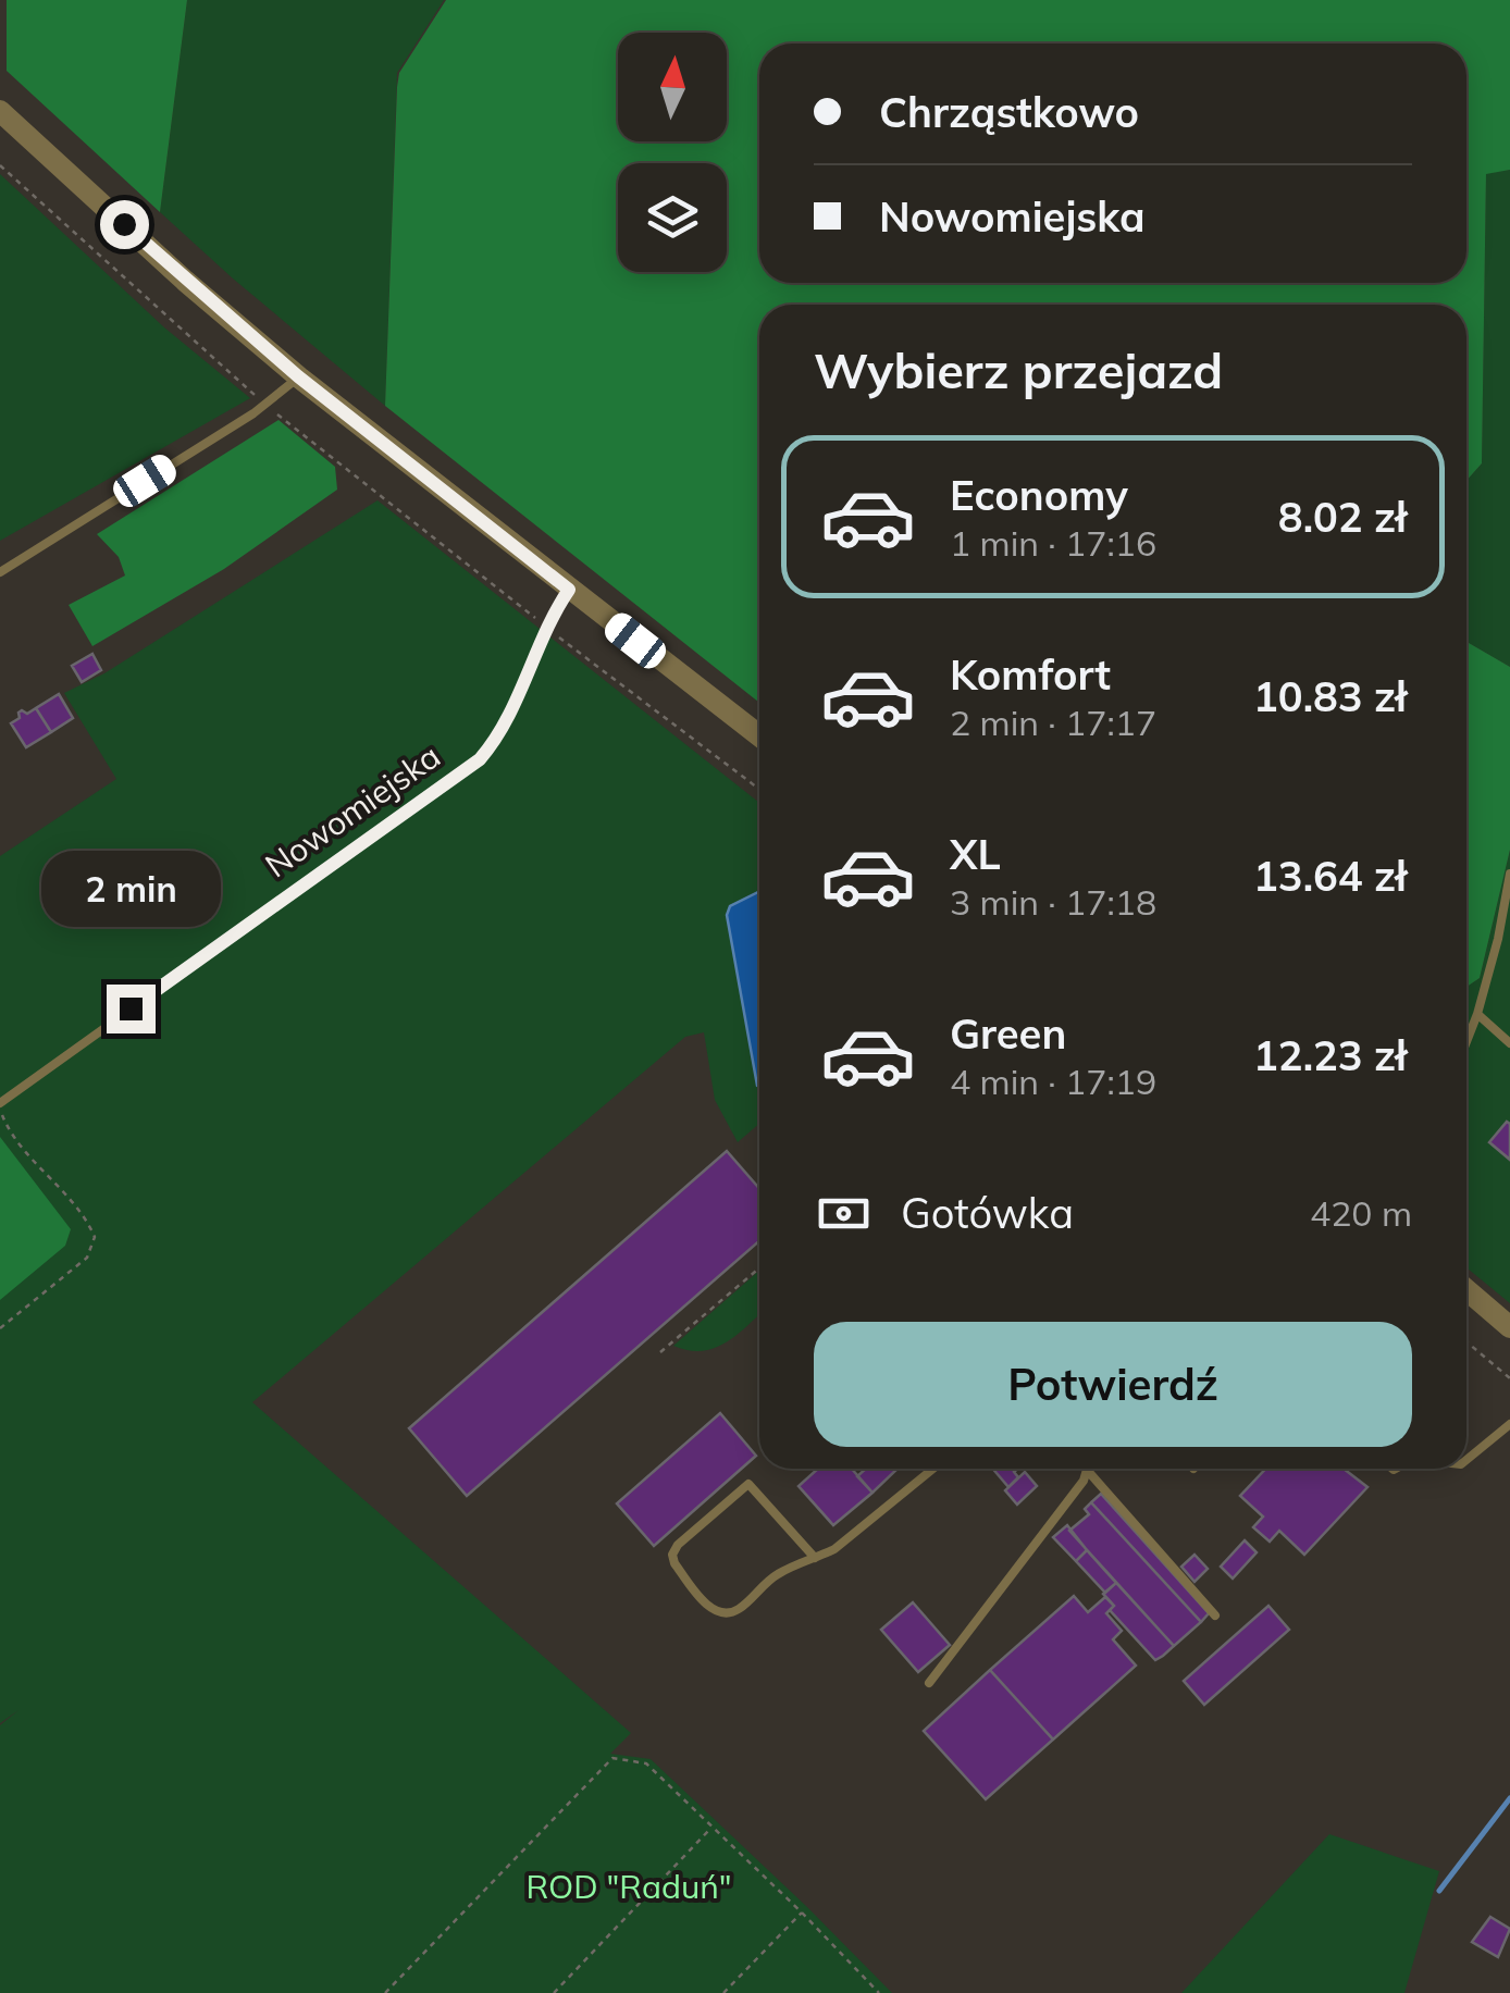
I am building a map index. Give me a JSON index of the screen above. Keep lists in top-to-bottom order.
{
  "streets": {
    "lane": ["Nowomiejska"]
  },
  "parks": ["ROD \"Raduń\""],
  "north": "top",
  "page": {
    "banner": ["Chrząstkowo", "Nowomiejska"],
    "heading": "Wybierz przejazd",
    "list": [
      {
        "name": "Economy",
        "note": "1 min · 17:16",
        "value": "8.02 zł"
      },
      {
        "name": "Komfort",
        "note": "2 min · 17:17",
        "value": "10.83 zł"
      },
      {
        "name": "XL",
        "note": "3 min · 17:18",
        "value": "13.64 zł"
      },
      {
        "name": "Green",
        "note": "4 min · 17:19",
        "value": "12.23 zł"
      }
    ],
    "bubble": "2 min",
    "pay": ["Gotówka", "420 m"],
    "buttons": "Potwierdź"
  }
}
